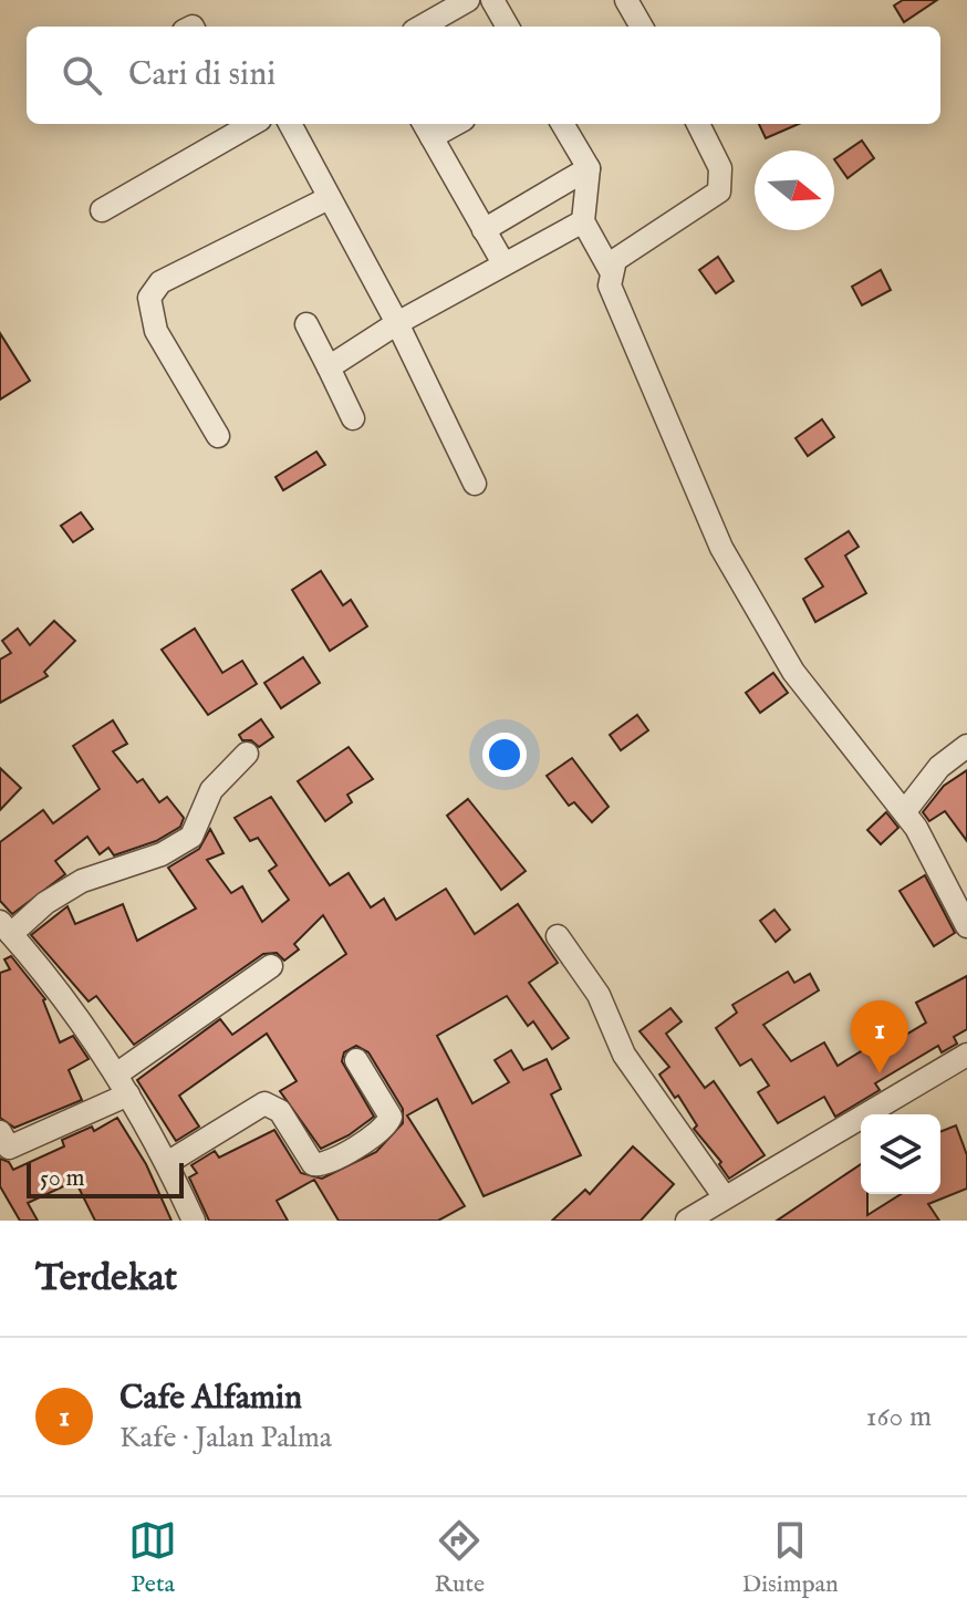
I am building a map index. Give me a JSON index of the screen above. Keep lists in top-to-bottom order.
{
  "scale_bar": "50 m",
  "north": "right",
  "page": {
    "search": "Cari di sini",
    "pins": "1",
    "scale": "50 m",
    "heading": "Terdekat",
    "list": [
      {
        "mark": "1",
        "name": "Cafe Alfamin",
        "note": "Kafe · Jalan Palma",
        "value": "160 m"
      }
    ],
    "nav": ["Peta", "Rute", "Disimpan"]
  }
}
